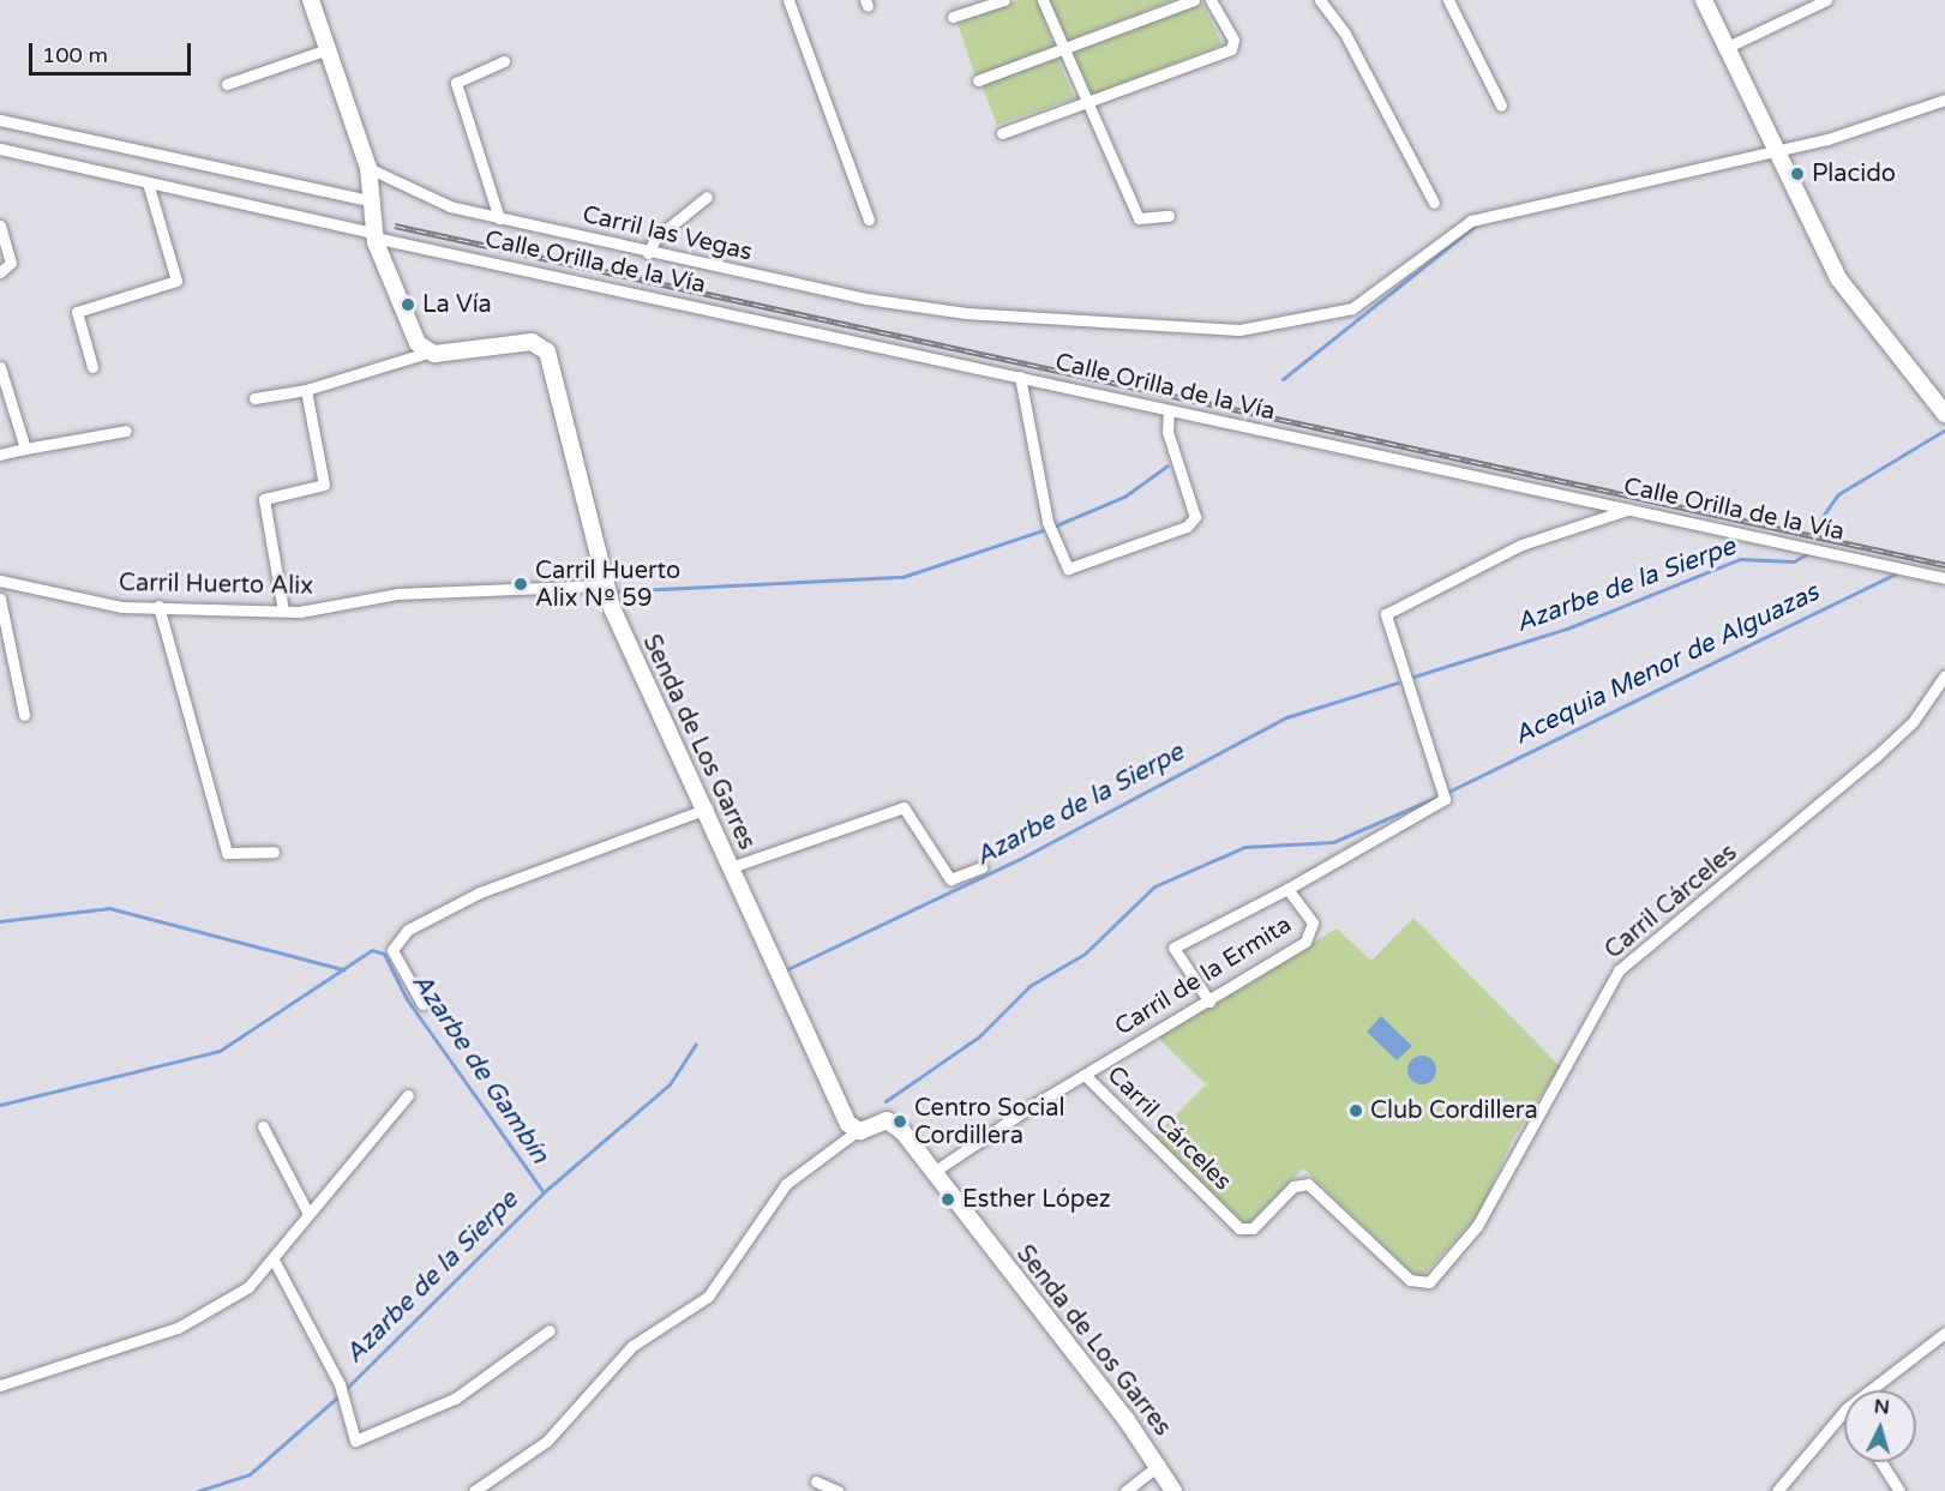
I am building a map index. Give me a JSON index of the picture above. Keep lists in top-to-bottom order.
{
  "streets": {
    "street": [
      "Carril las Vegas",
      "Calle Orilla de la Vía",
      "Carril Huerto Alix",
      "Senda de Los Garres",
      "Carril Cárceles",
      "Carril de la Ermita"
    ]
  },
  "crossings": [
    ["Calle Orilla de la Vía", "Carril de la Ermita"],
    ["Carril Huerto Alix", "Senda de Los Garres"],
    ["Senda de Los Garres", "Carril de la Ermita"],
    ["Carril Cárceles", "Carril de la Ermita"]
  ],
  "water": ["Azarbe de la Sierpe", "Acequia Menor de Alguazas", "Azarbe de Gambín"],
  "places": [
    "Placido",
    "La Vía",
    "Carril Huerto Alix Nº 59",
    "Club Cordillera",
    "Centro Social Cordillera",
    "Esther López"
  ],
  "scale_bar": "100 m",
  "north": "top"
}
